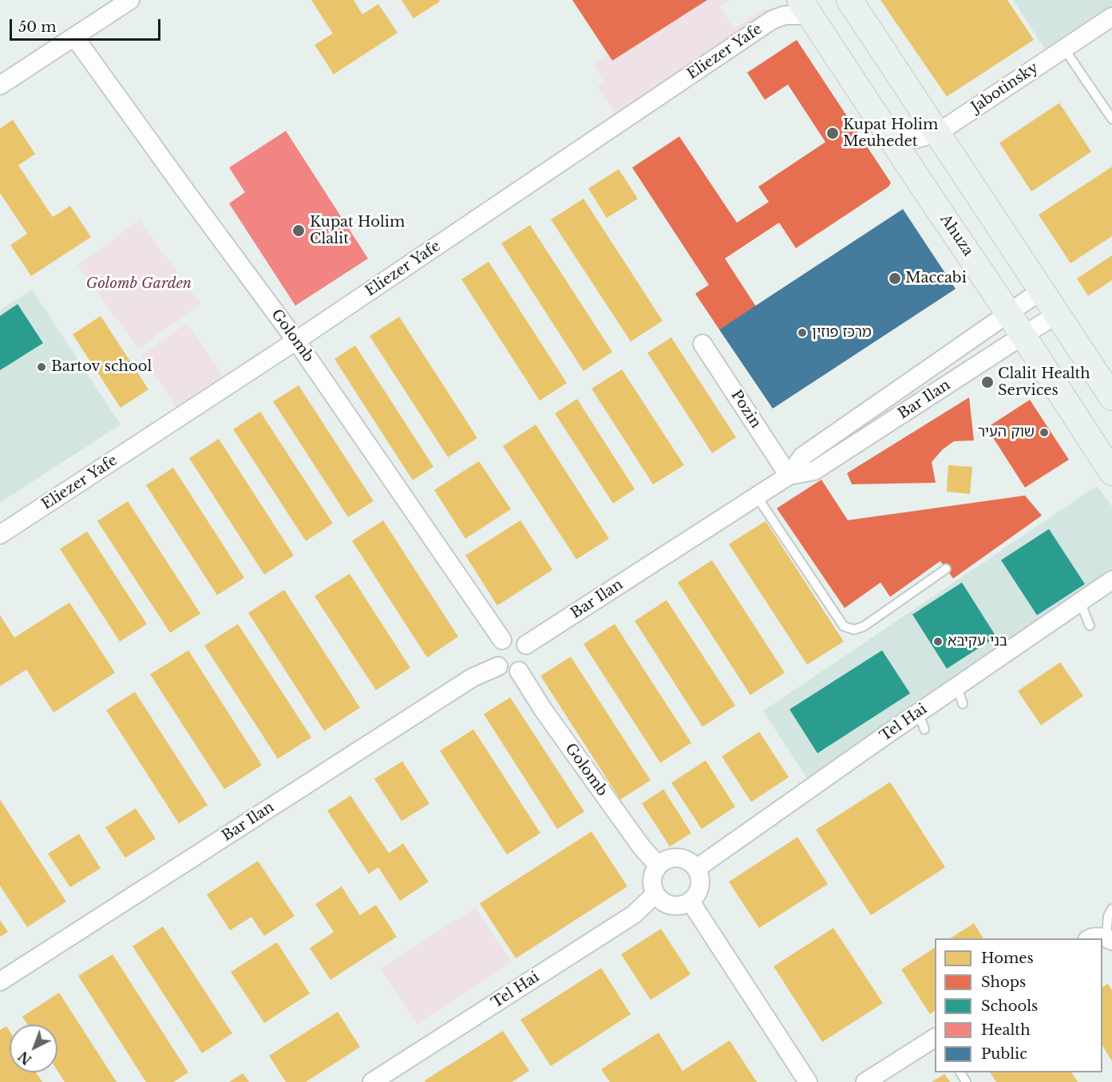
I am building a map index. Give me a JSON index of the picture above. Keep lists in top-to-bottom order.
{
  "streets": {
    "main road": ["Ahuza"],
    "street": [
      "Eliezer Yafe",
      "Jabotinsky",
      "Golomb",
      "Bar Ilan",
      "Pozin",
      "Tel Hai"
    ]
  },
  "crossings": [
    ["Eliezer Yafe", "Ahuza"],
    ["Eliezer Yafe", "Golomb"],
    ["Jabotinsky", "Ahuza"],
    ["Ahuza", "Bar Ilan"],
    ["Golomb", "Bar Ilan"],
    ["Golomb", "Tel Hai"],
    ["Bar Ilan", "Pozin"]
  ],
  "parks": ["Golomb Garden"],
  "places": [
    "Kupat Holim Meuhedet",
    "Kupat Holim Clalit",
    "Maccabi",
    "מרכז פוזין",
    "Bartov school",
    "Clalit Health Services",
    "שוק העיר",
    "בני עקיבא"
  ],
  "legend": [
    "Homes",
    "Shops",
    "Schools",
    "Health",
    "Public"
  ],
  "scale_bar": "50 m",
  "north": "bottom left"
}
